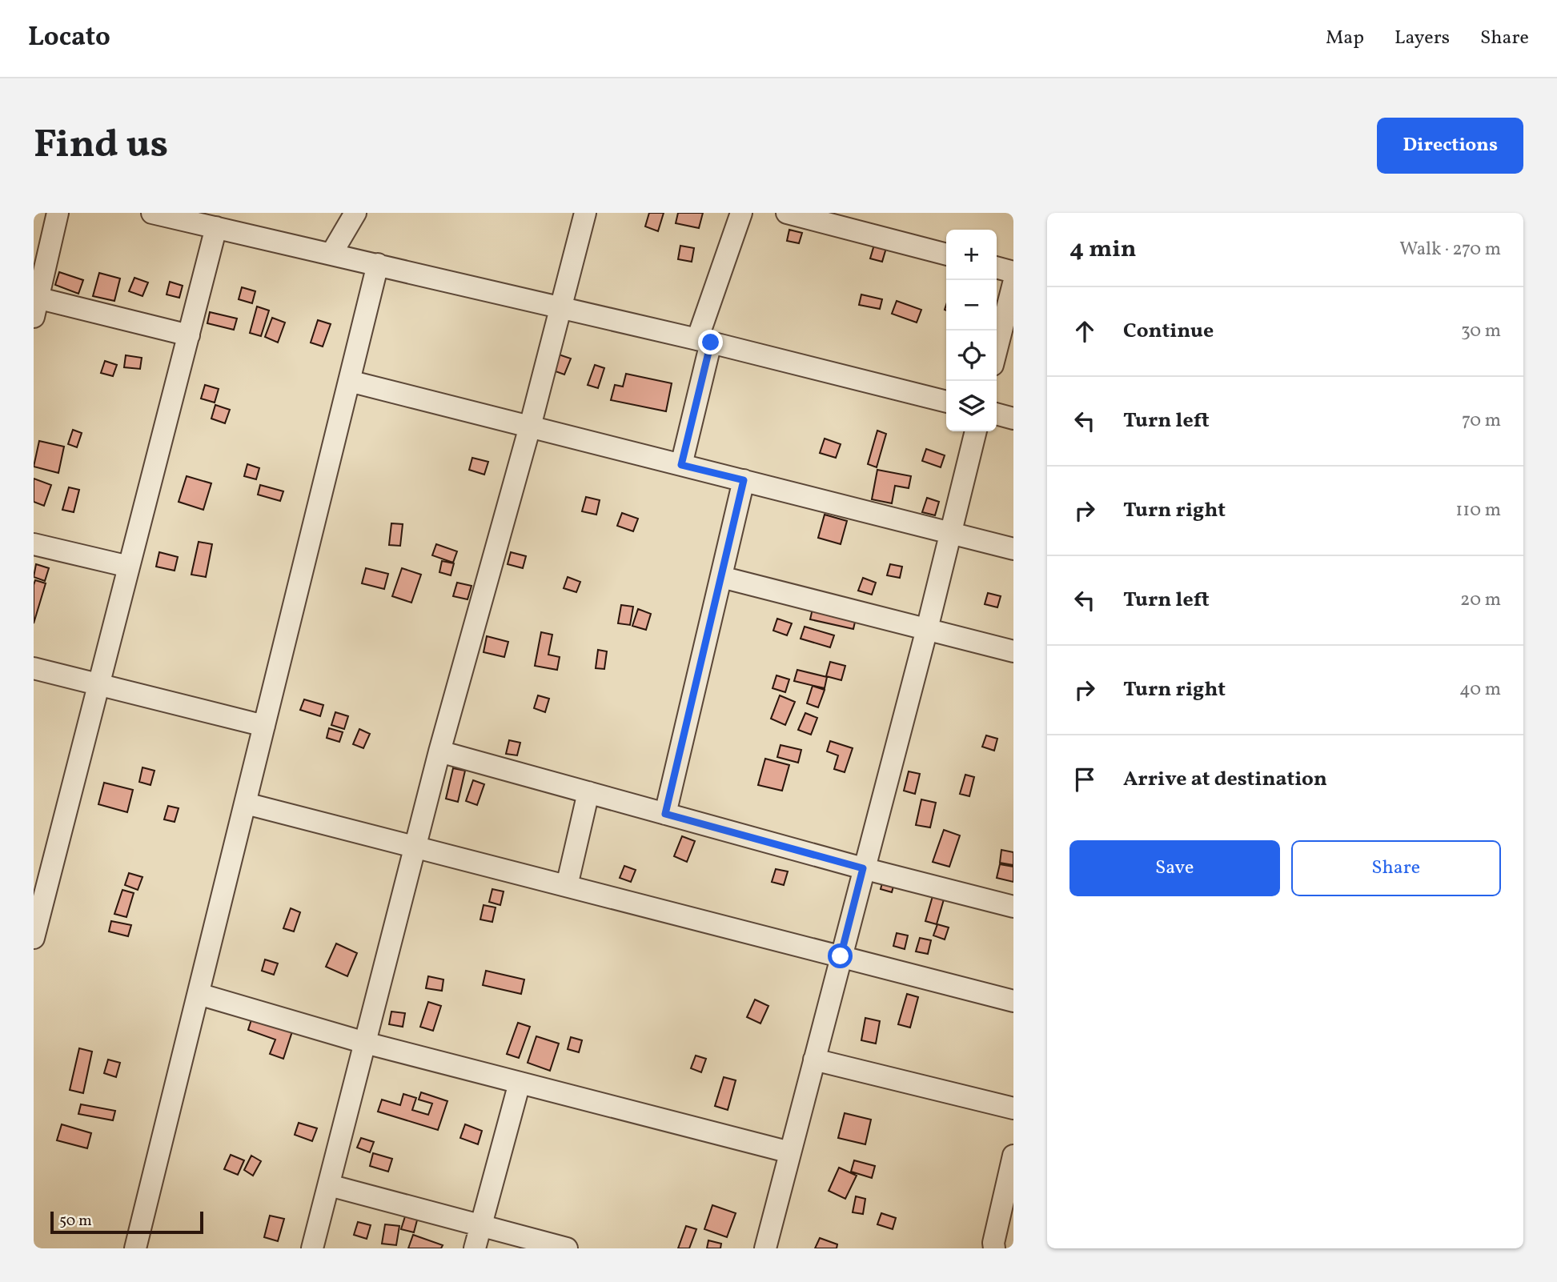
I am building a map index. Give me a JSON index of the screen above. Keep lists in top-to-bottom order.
{
  "scale_bar": "50 m",
  "page": {
    "header": "Locato",
    "nav": ["Map", "Layers", "Share"],
    "buttons": [
      "Directions",
      ["Save", "Share"]
    ],
    "title": "Find us",
    "heading": ["4 min", "Walk · 270 m"],
    "map_buttons": ["+", "−"],
    "list": [
      ["Continue", "30 m"],
      ["Turn left", "70 m"],
      ["Turn right", "110 m"],
      ["Turn left", "20 m"],
      ["Turn right", "40 m"],
      "Arrive at destination"
    ],
    "scale": "50 m"
  }
}
